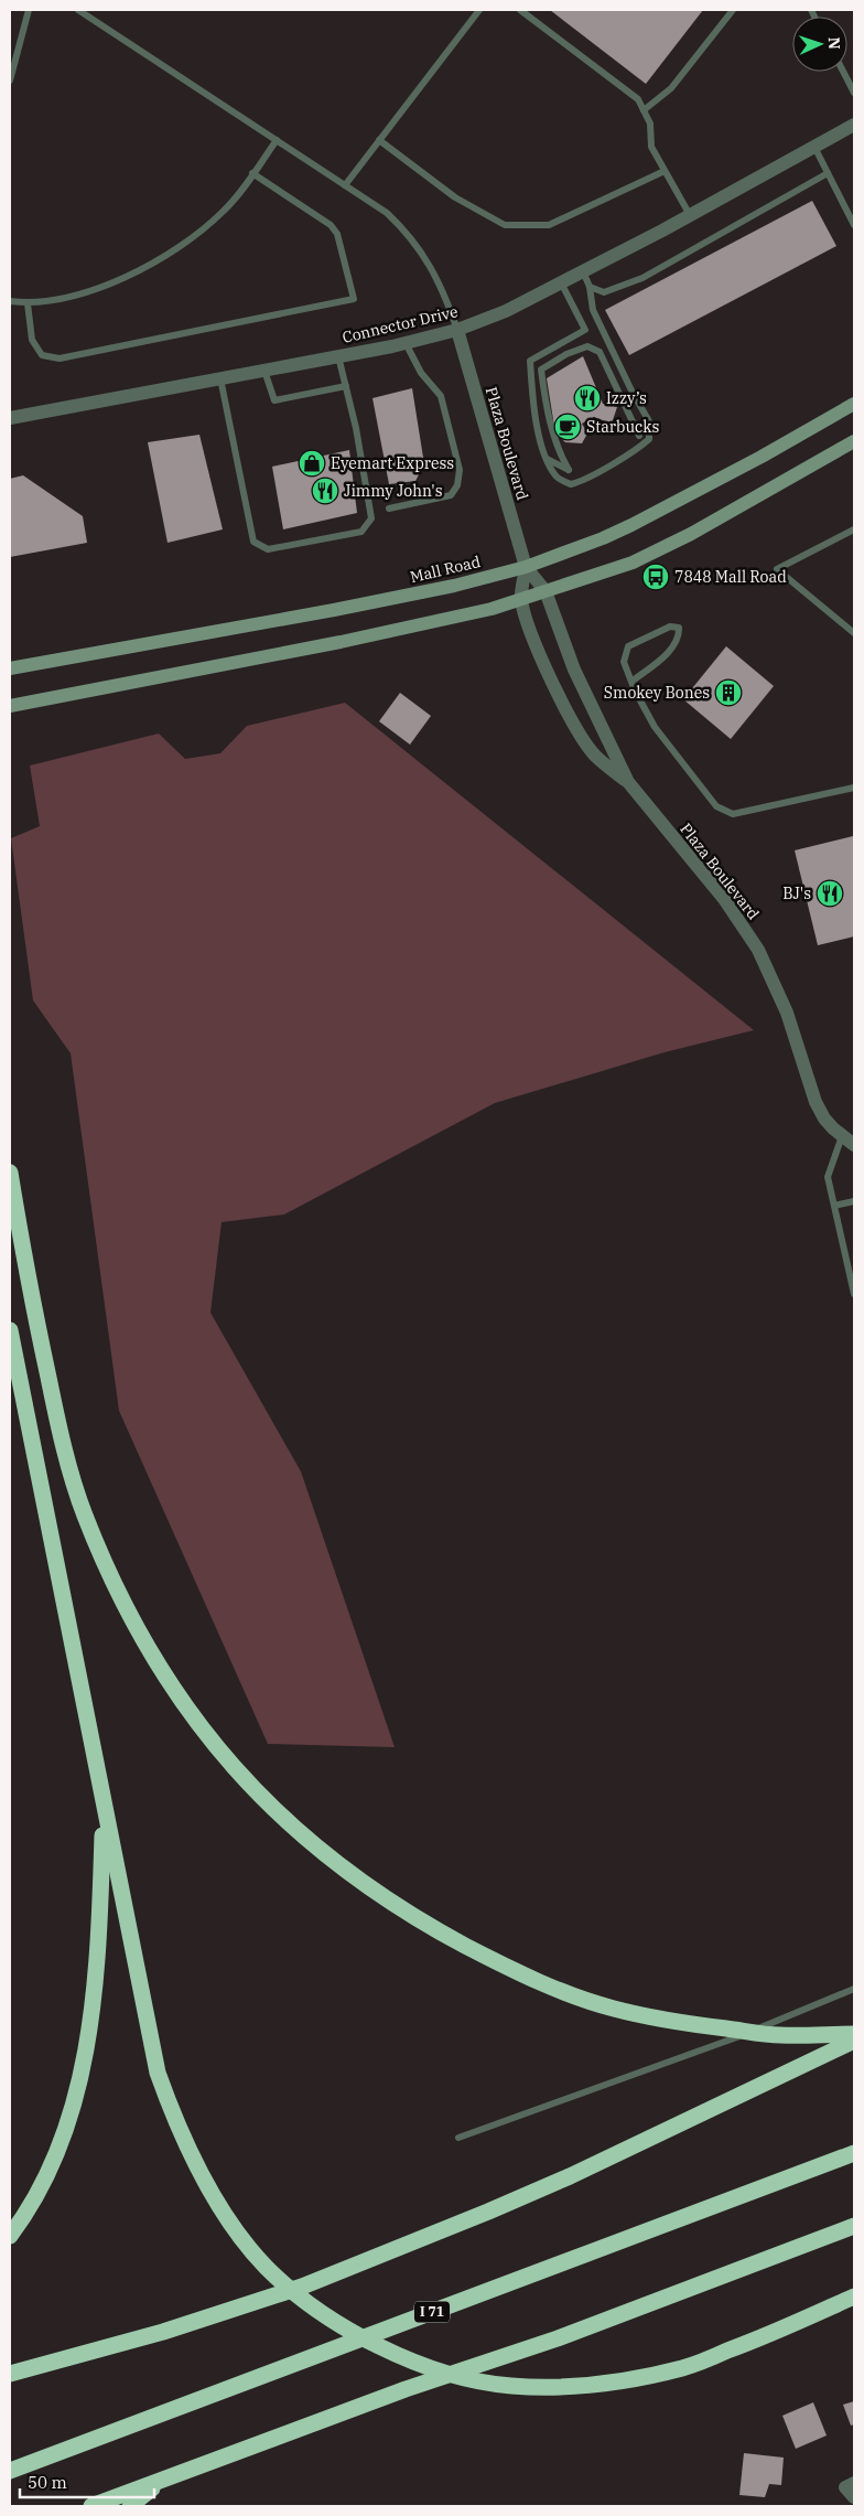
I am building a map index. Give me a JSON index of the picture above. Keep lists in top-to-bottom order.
{
  "streets": {
    "highway": ["I 71"],
    "main road": ["Mall Road"],
    "street": ["Connector Drive", "Plaza Boulevard"]
  },
  "crossings": [
    ["Connector Drive", "Plaza Boulevard"],
    ["Plaza Boulevard", "Mall Road"]
  ],
  "places": {
    "restaurant": ["Izzy’s", "Jimmy John's", "BJ's"],
    "cafe": ["Starbucks"],
    "shop": ["Eyemart Express"],
    "bus stop": ["7848 Mall Road"],
    "building": ["Smokey Bones"]
  },
  "scale_bar": "50 m",
  "north": "right"
}
